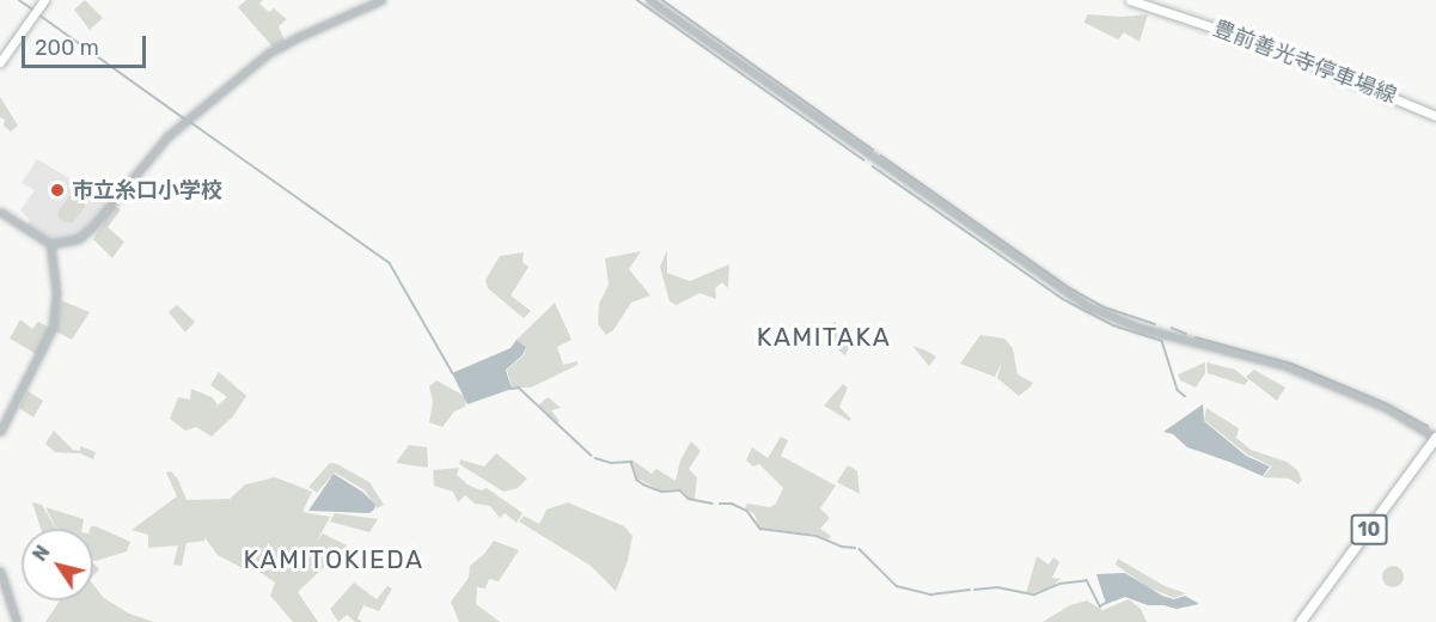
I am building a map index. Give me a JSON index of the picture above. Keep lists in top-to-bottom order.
{
  "streets": {
    "highway": ["10"],
    "main road": ["豊前善光寺停車場線"]
  },
  "districts": ["KAMITAKA", "KAMITOKIEDA"],
  "places": ["市立糸口小学校"],
  "scale_bar": "200 m",
  "north": "top left"
}
